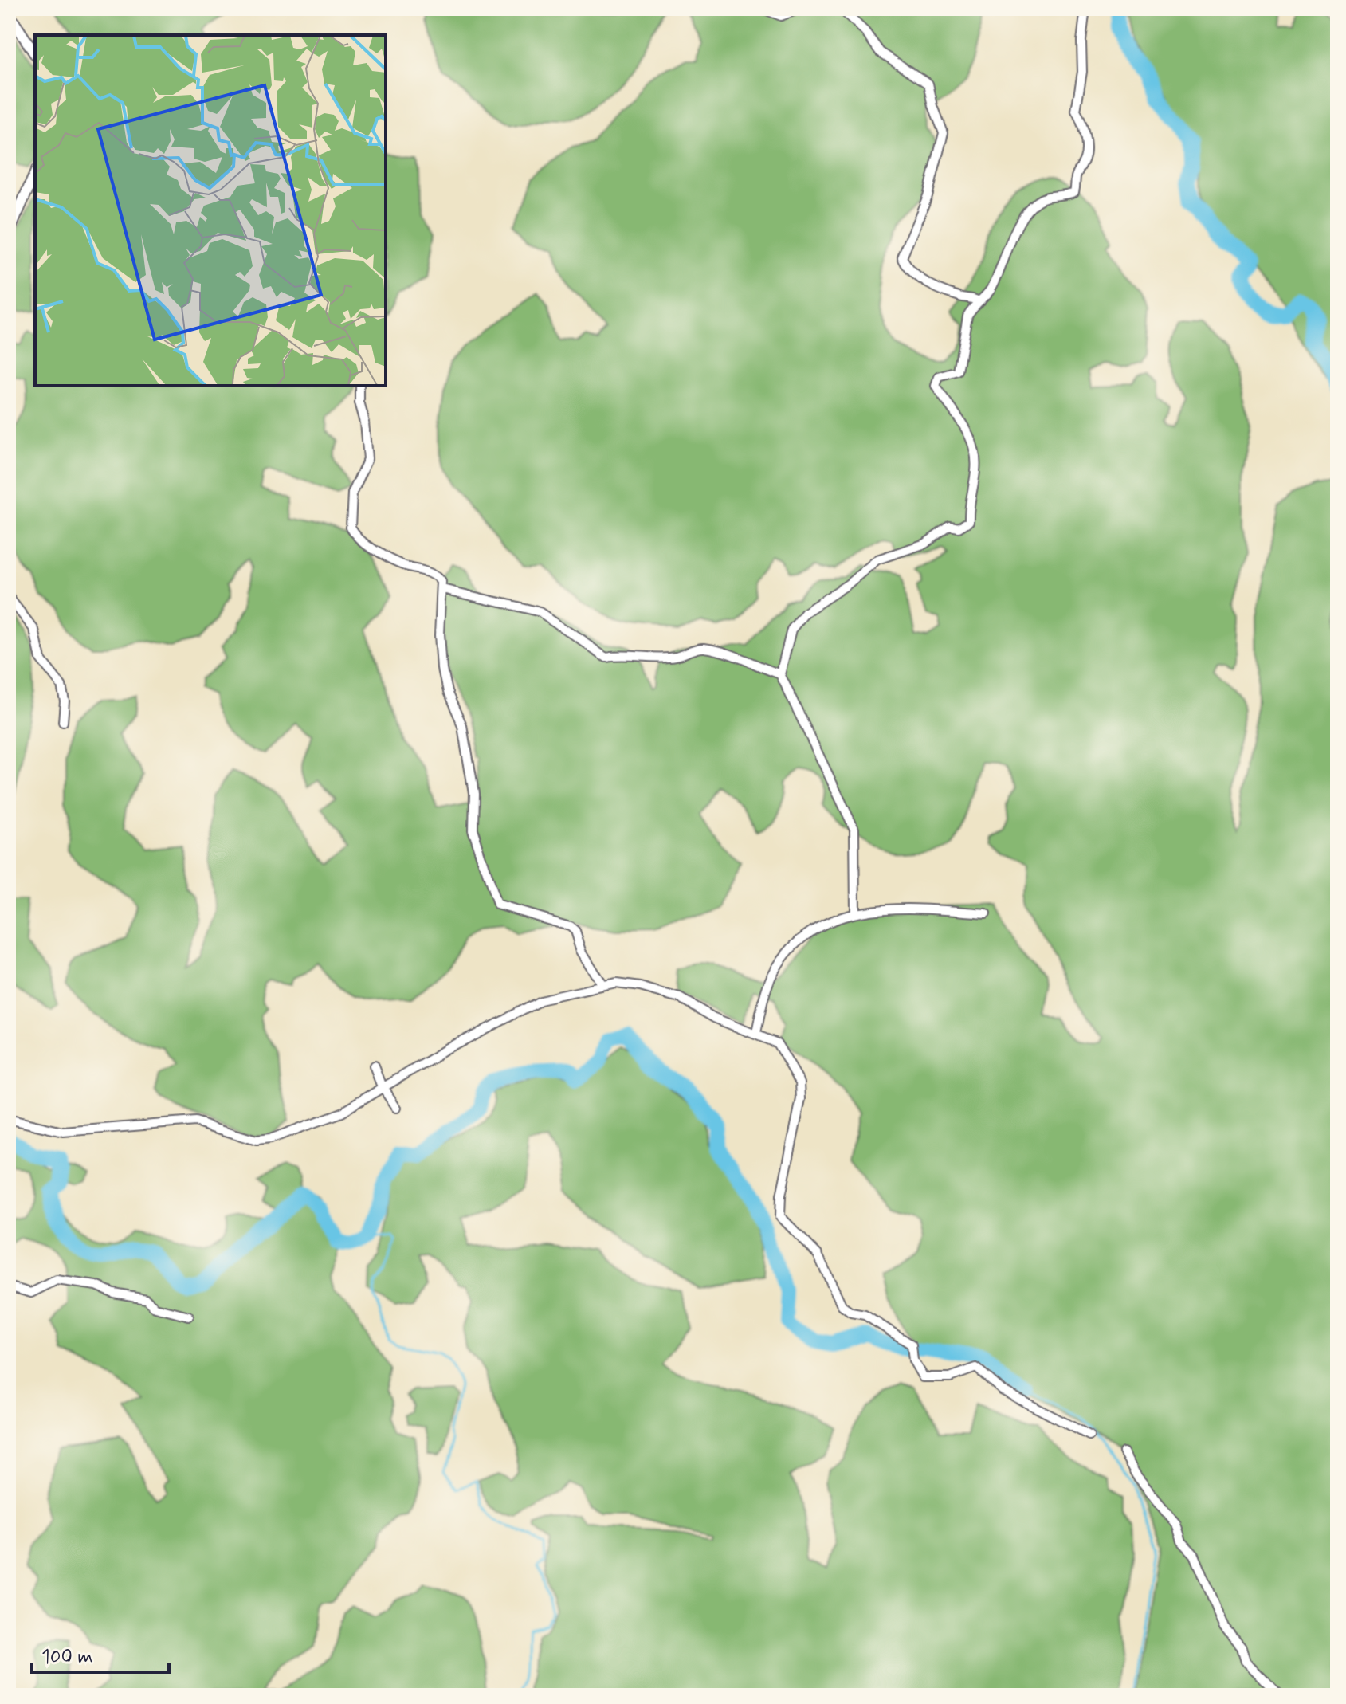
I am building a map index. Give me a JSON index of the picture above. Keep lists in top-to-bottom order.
{
  "scale_bar": "100 m"
}
